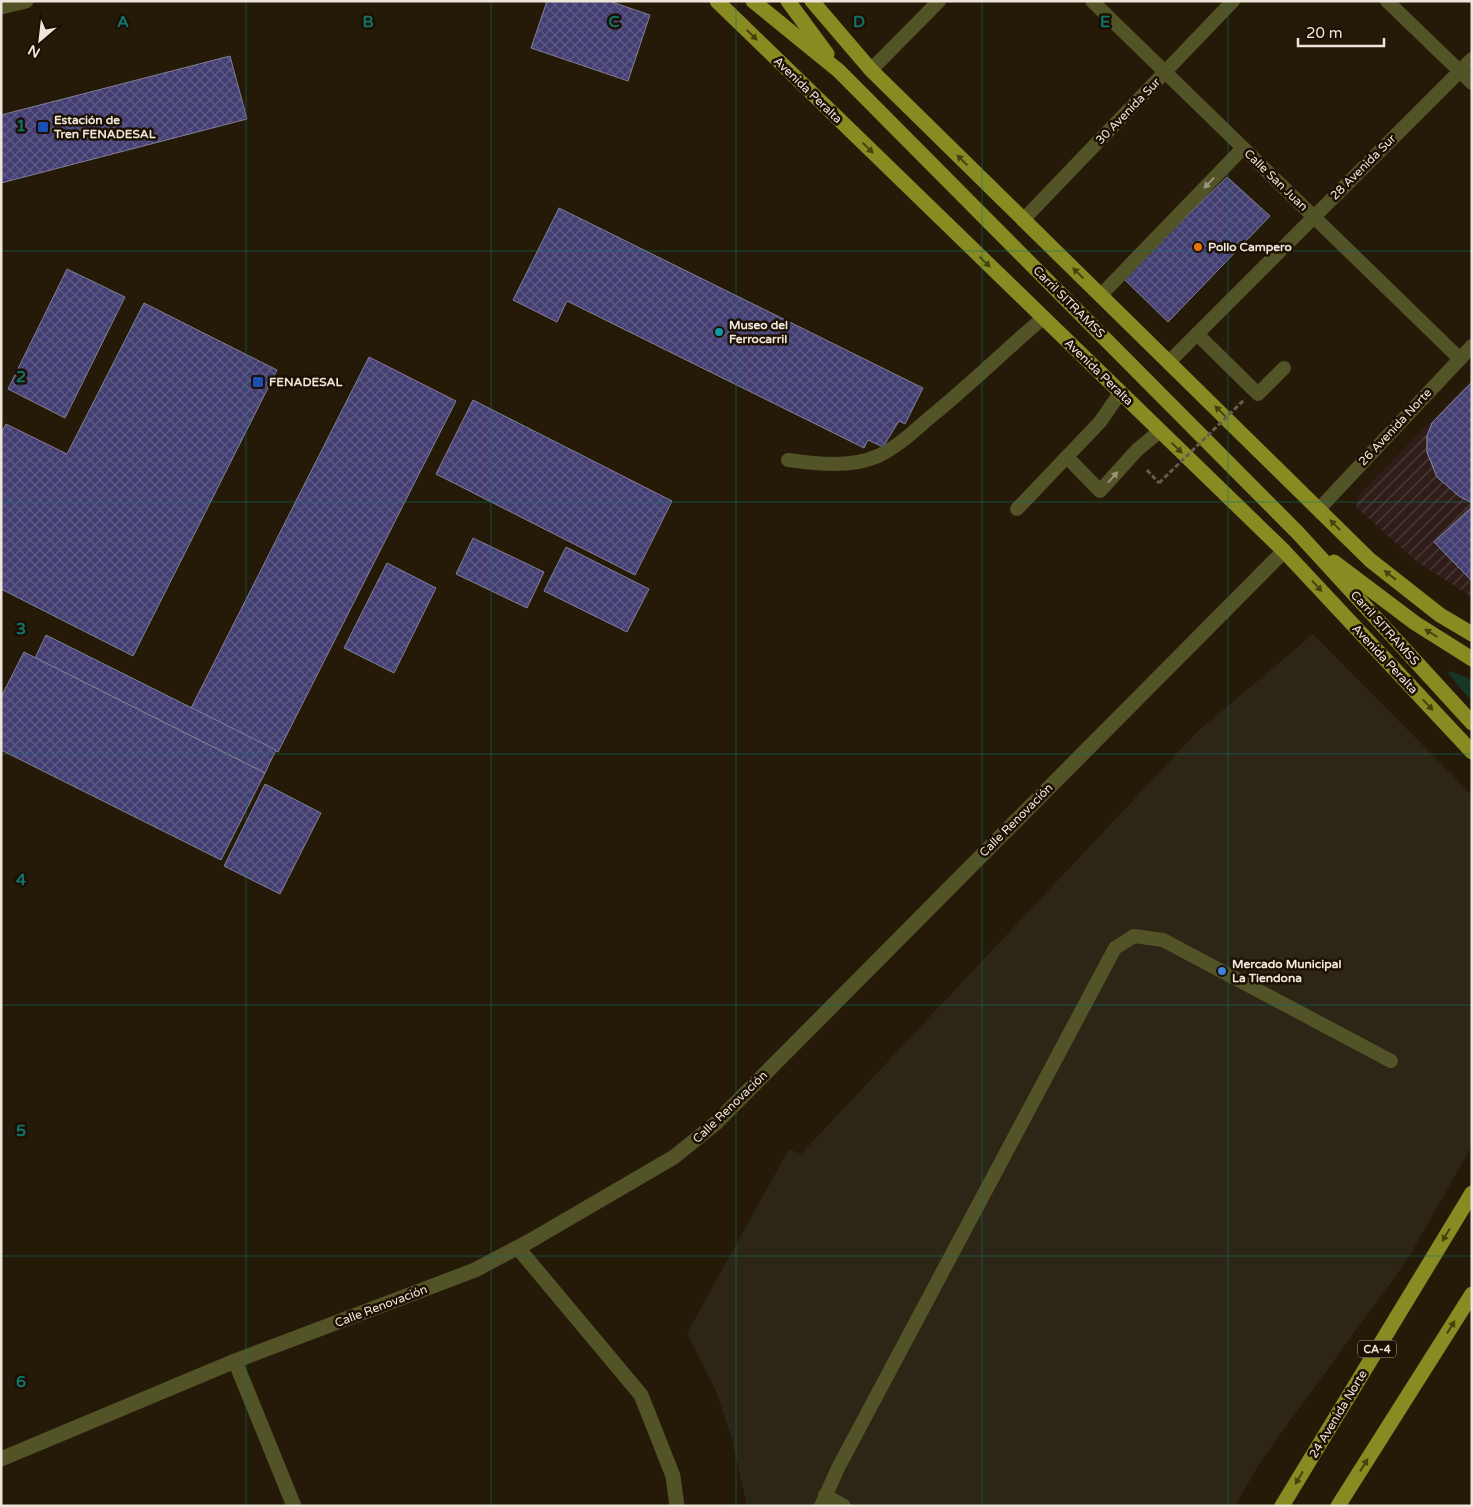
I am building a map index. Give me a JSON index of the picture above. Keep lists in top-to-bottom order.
{
  "streets": {
    "main road": [
      "Avenida Peralta",
      "Carril SITRAMSS",
      "CA-4",
      "24 Avenida Norte"
    ],
    "street": ["Calle Renovación"],
    "lane": [
      "30 Avenida Sur",
      "28 Avenida Sur",
      "Calle San Juan",
      "26 Avenida Norte"
    ]
  },
  "crossings": [
    ["Avenida Peralta", "Calle Renovación"],
    ["30 Avenida Sur", "Calle San Juan"],
    ["28 Avenida Sur", "Calle San Juan"],
    ["Calle San Juan", "26 Avenida Norte"]
  ],
  "places": {
    "transit": ["Estación de Tren FENADESAL", "FENADESAL"],
    "other": ["Pollo Campero", "Museo del Ferrocarril", "Mercado Municipal La Tiendona"]
  },
  "scale_bar": "20 m",
  "north": "bottom left",
  "grid": {
    "columns": [
      "A",
      "B",
      "C",
      "D",
      "E"
    ],
    "rows": [
      "1",
      "2",
      "3",
      "4",
      "5",
      "6"
    ]
  }
}
